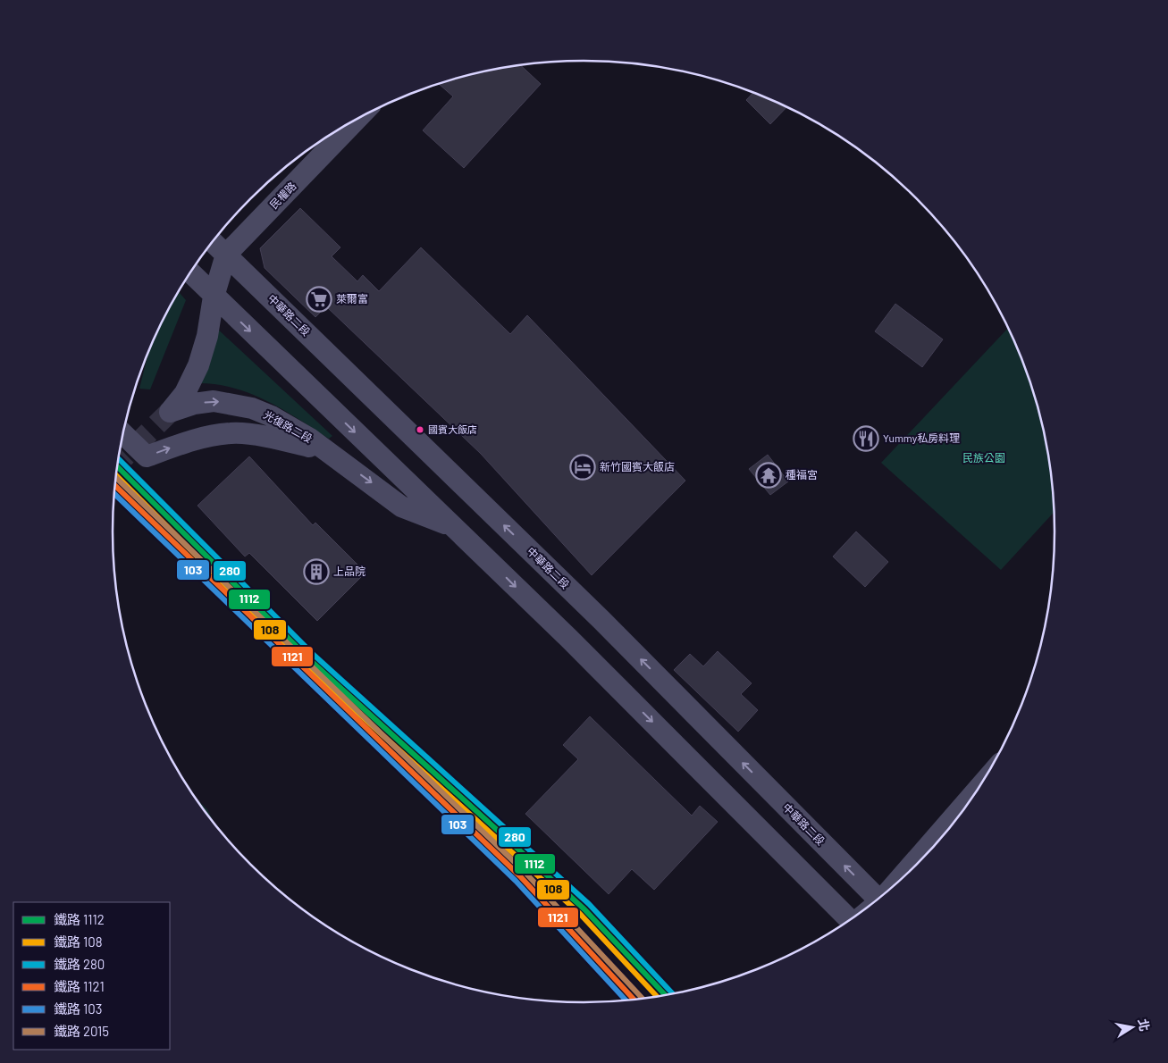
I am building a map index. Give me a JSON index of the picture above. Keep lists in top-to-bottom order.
{
  "streets": {
    "street": ["民權路", "中華路二段", "光復路二段"]
  },
  "crossings": [
    ["民權路", "中華路二段"],
    ["民權路", "光復路二段"]
  ],
  "parks": ["民族公園"],
  "places": {
    "supermarket": ["萊爾富"],
    "other": ["國賓大飯店"],
    "restaurant": ["Yummy私房料理"],
    "hotel": ["新竹國賓大飯店"],
    "temple": ["種福宮"],
    "building": ["上品院"]
  },
  "lines": [
    "rail line 280",
    "rail line 1112",
    "rail line 108",
    "rail line 2015",
    "rail line 1121",
    "rail line 103"
  ],
  "legend": [
    "鐵路 1112",
    "鐵路 108",
    "鐵路 280",
    "鐵路 1121",
    "鐵路 103",
    "鐵路 2015"
  ],
  "north": "right"
}
